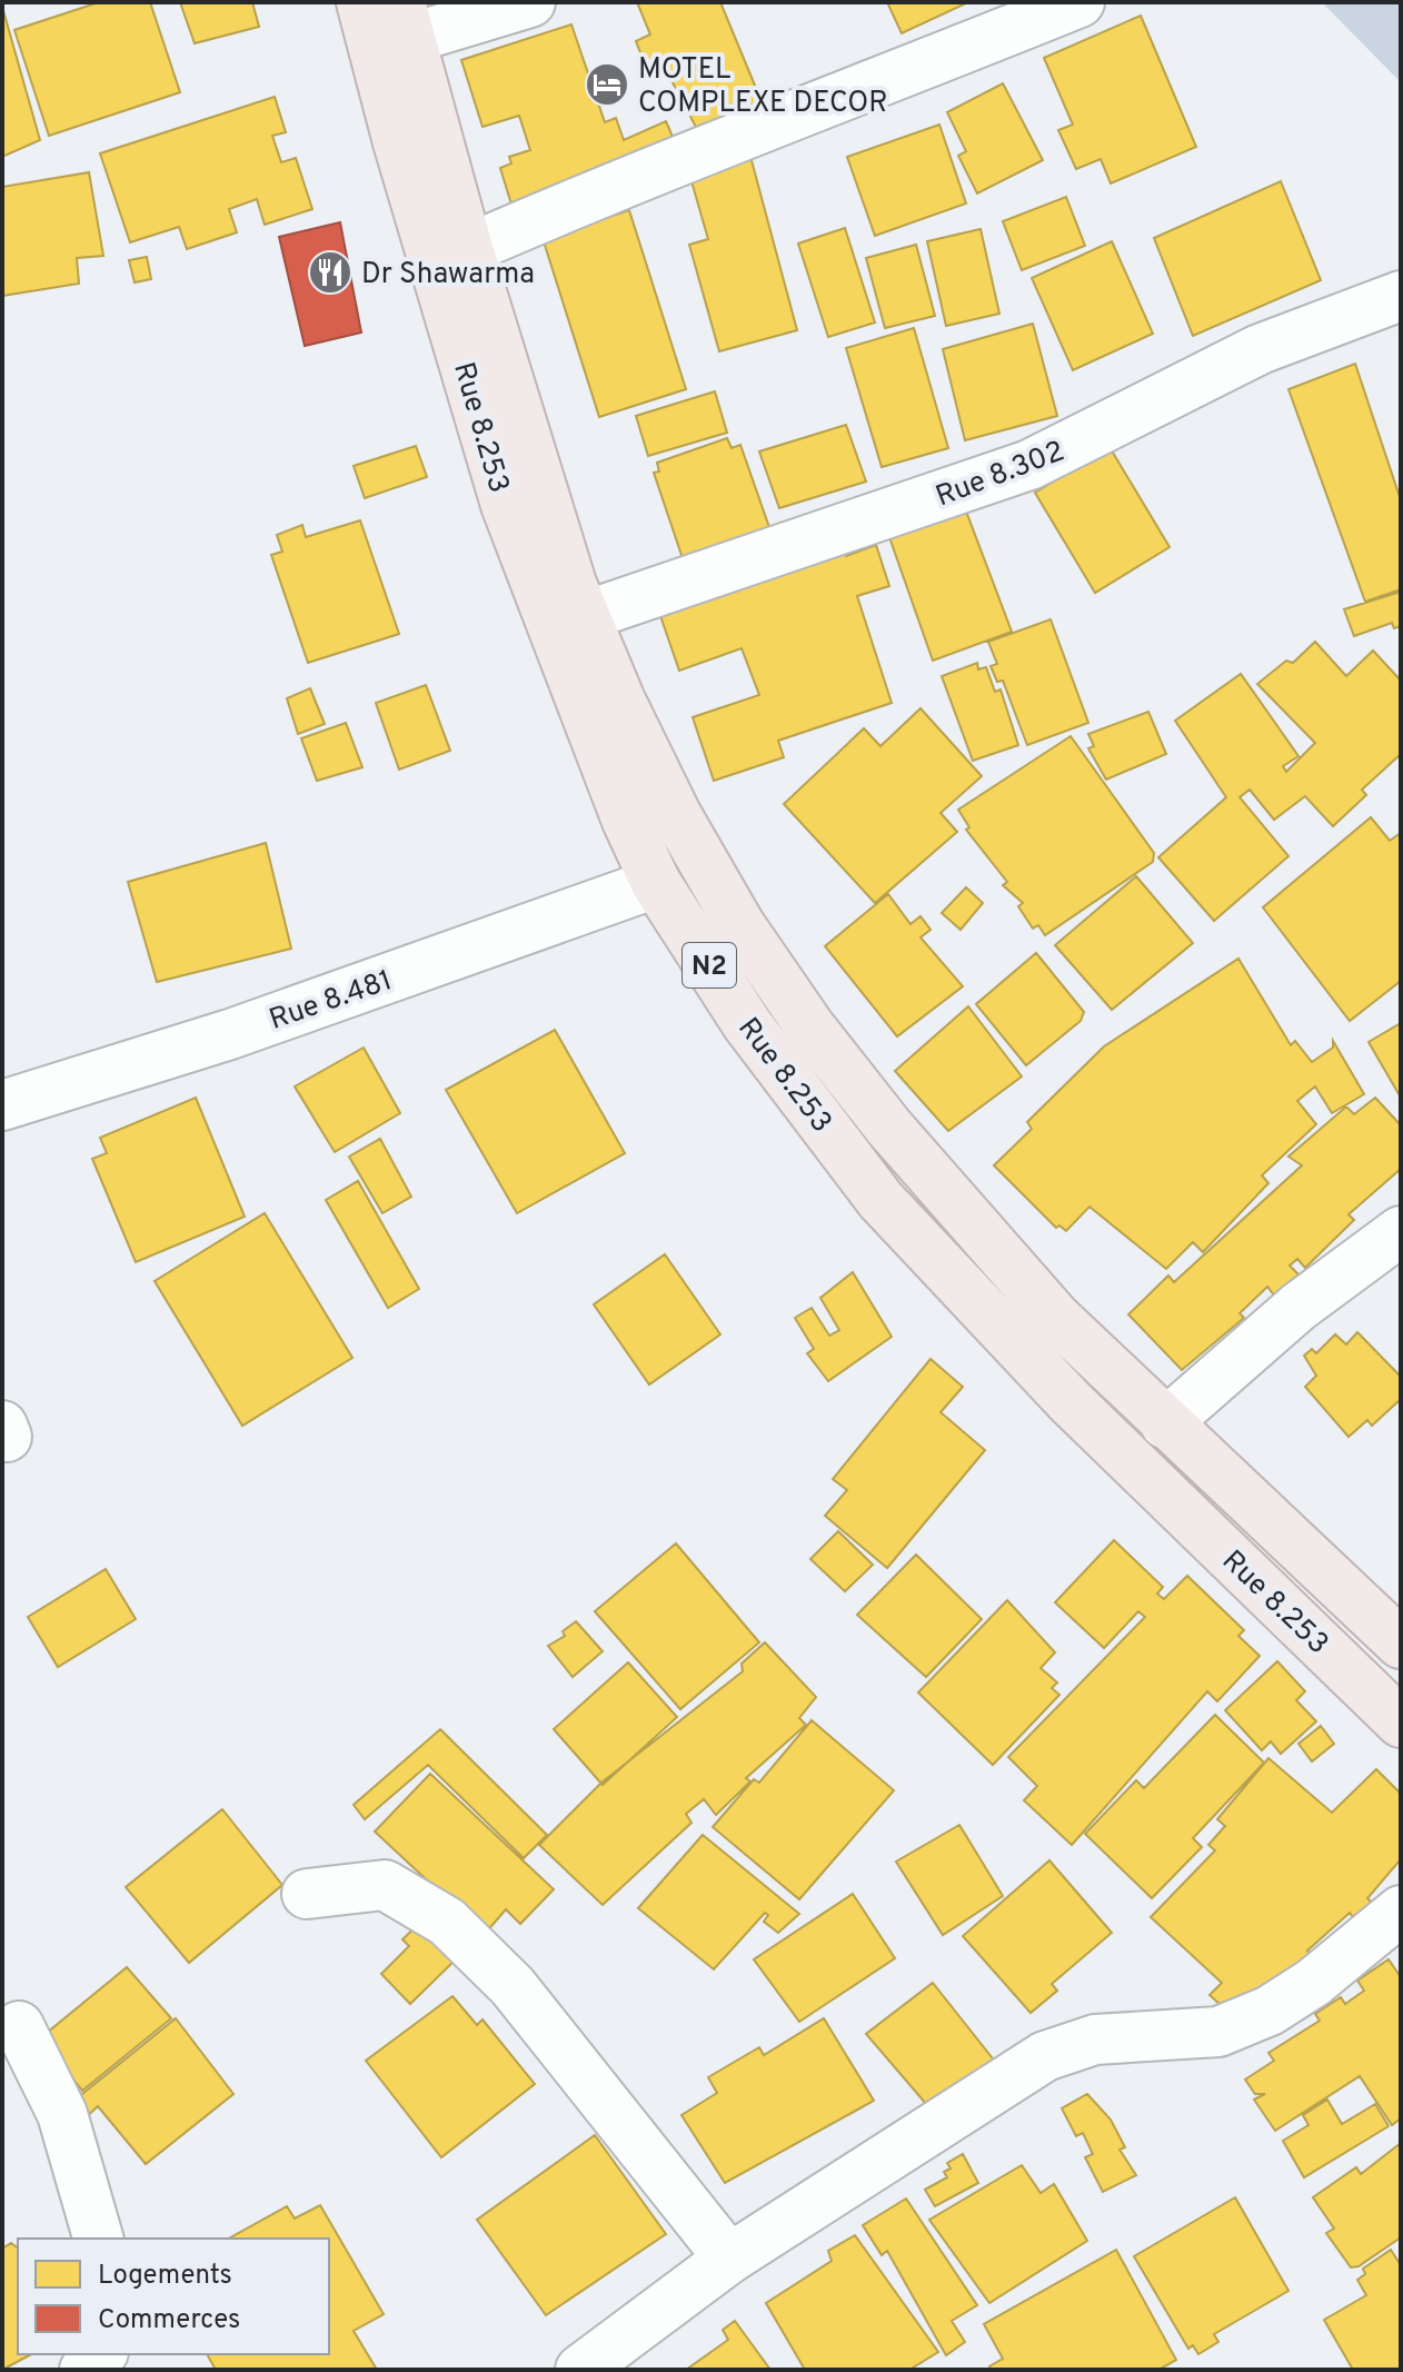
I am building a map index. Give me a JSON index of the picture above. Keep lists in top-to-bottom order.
{
  "streets": {
    "highway": ["Rue 8.253", "N2"],
    "street": ["Rue 8.302", "Rue 8.481"]
  },
  "crossings": [
    ["Rue 8.253", "Rue 8.302"],
    ["Rue 8.253", "Rue 8.481"]
  ],
  "places": {
    "hotel": ["MOTEL COMPLEXE DECOR"],
    "restaurant": ["Dr Shawarma"]
  },
  "legend": ["Logements", "Commerces"]
}
